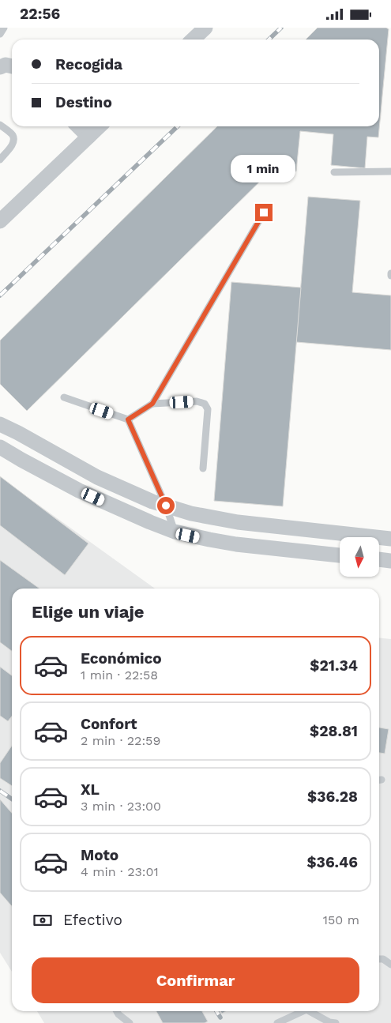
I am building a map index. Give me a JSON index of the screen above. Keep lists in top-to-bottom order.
{
  "north": "bottom",
  "page": {
    "status": "22:56",
    "banner": ["Recogida", "Destino"],
    "bubble": "1 min",
    "heading": "Elige un viaje",
    "list": [
      {
        "name": "Económico",
        "note": "1 min · 22:58",
        "value": "$21.34"
      },
      {
        "name": "Confort",
        "note": "2 min · 22:59",
        "value": "$28.81"
      },
      {
        "name": "XL",
        "note": "3 min · 23:00",
        "value": "$36.28"
      },
      {
        "name": "Moto",
        "note": "4 min · 23:01",
        "value": "$36.46"
      }
    ],
    "pay": ["Efectivo", "150 m"],
    "buttons": "Confirmar"
  }
}
